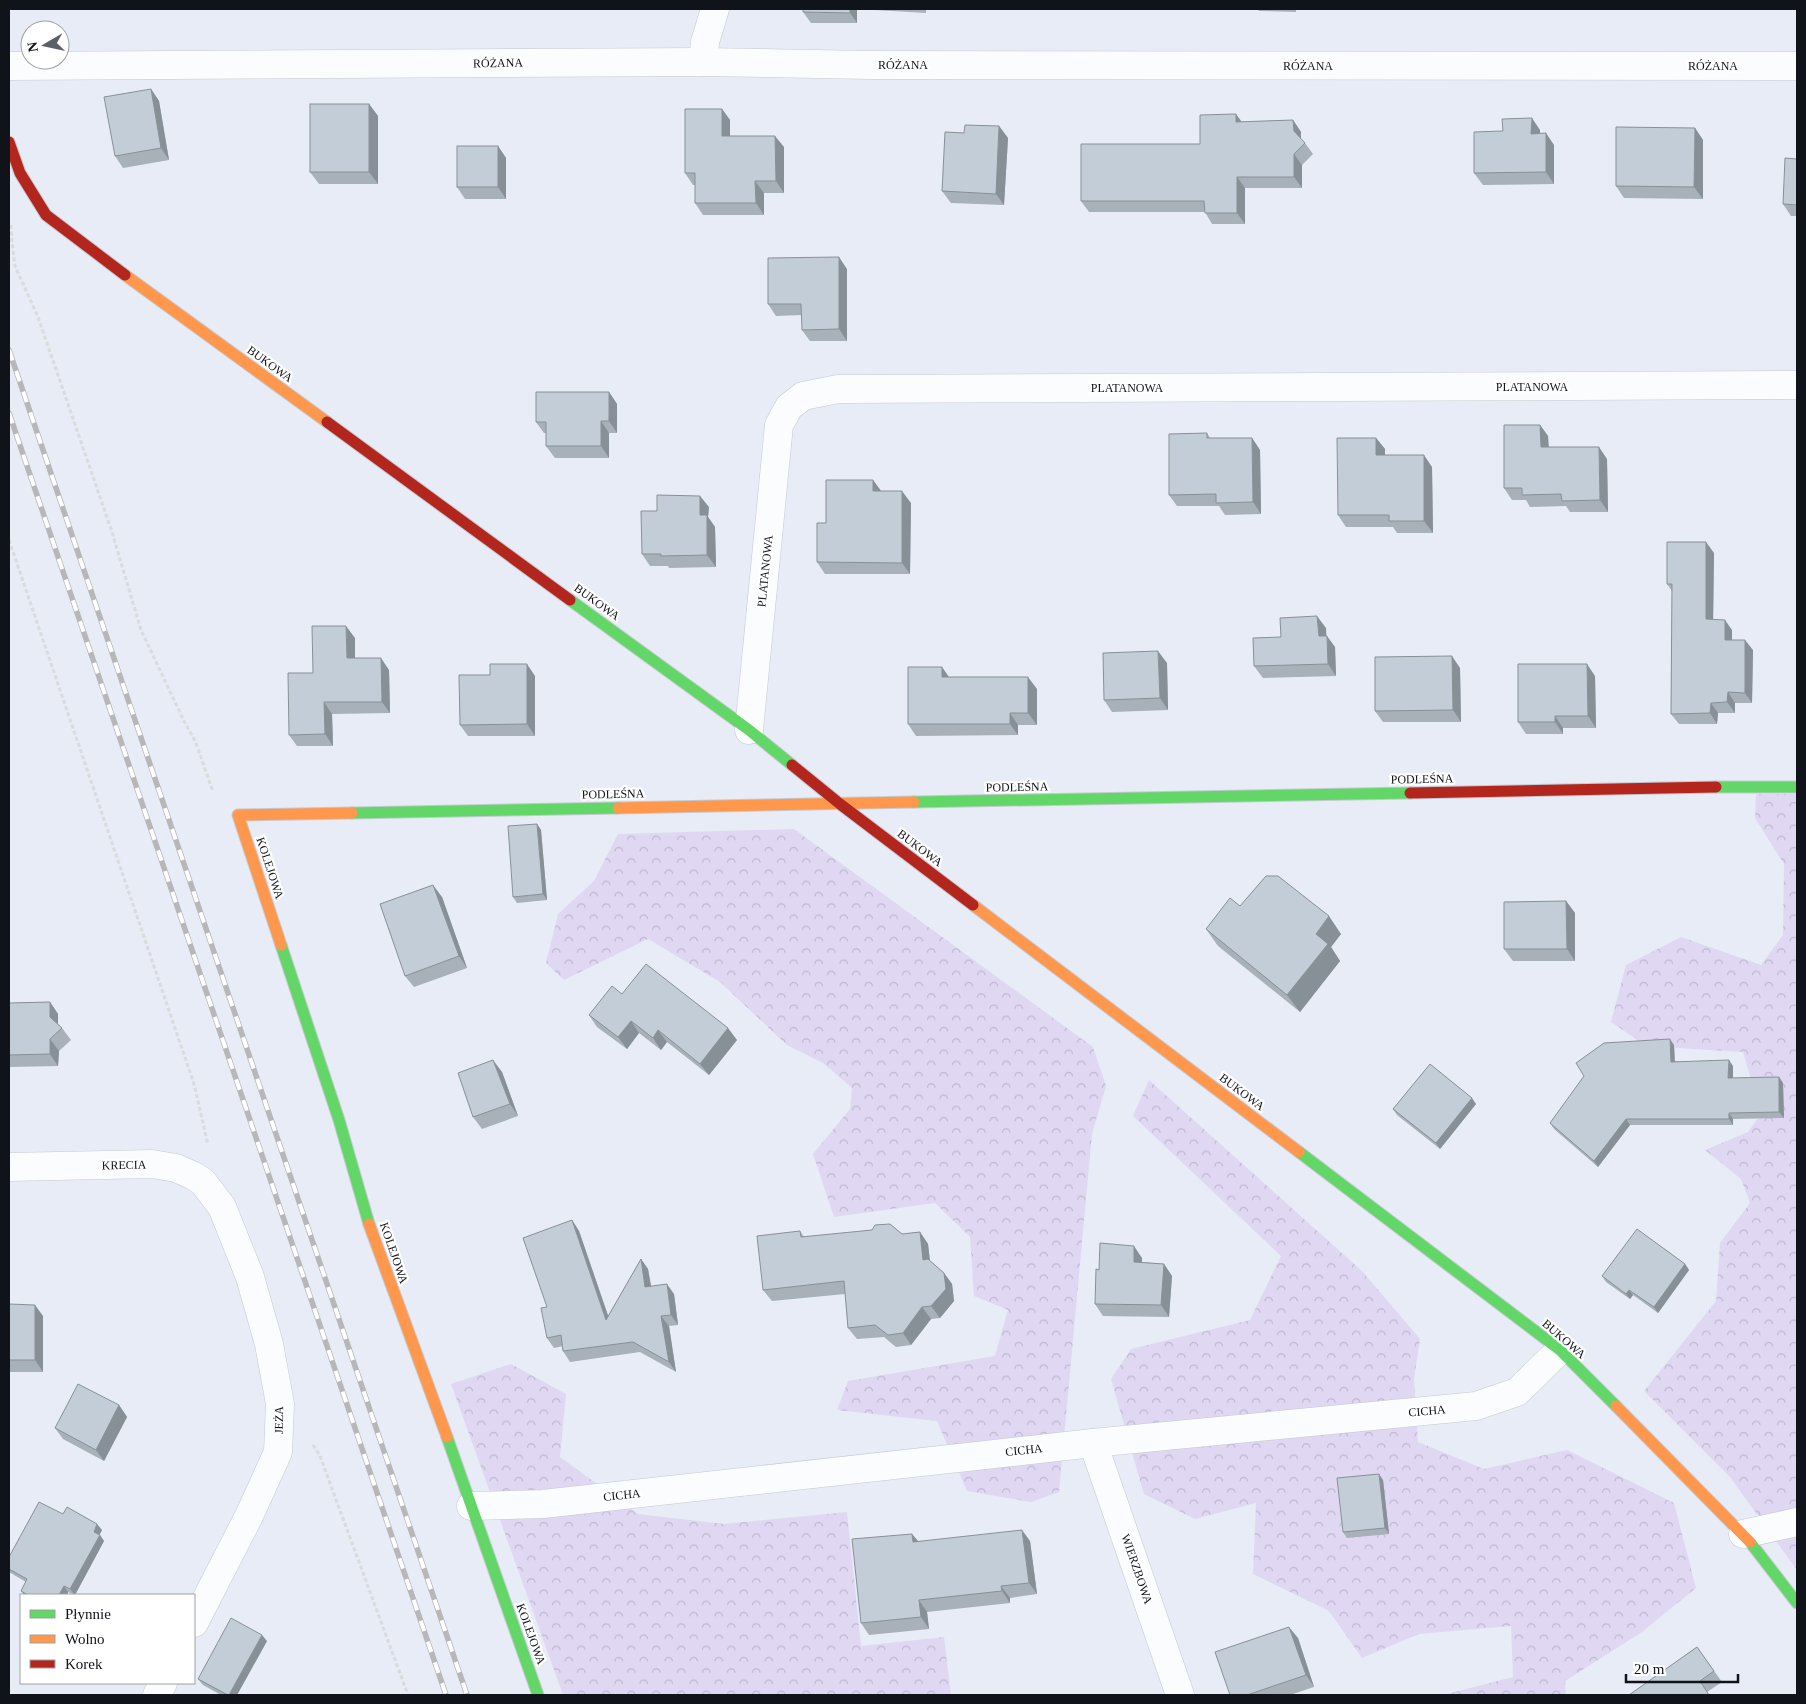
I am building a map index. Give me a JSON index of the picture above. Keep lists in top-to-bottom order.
{
  "streets": {
    "street": [
      "RÓŻANA",
      "BUKOWA",
      "PLATANOWA",
      "PODLEŚNA",
      "KOLEJOWA",
      "KRECIA",
      "CICHA",
      "JEŻA",
      "WIERZBOWA"
    ]
  },
  "crossings": [
    ["BUKOWA", "PLATANOWA"],
    ["BUKOWA", "PODLEŚNA"],
    ["BUKOWA", "CICHA"],
    ["PODLEŚNA", "KOLEJOWA"],
    ["KOLEJOWA", "CICHA"],
    ["KRECIA", "JEŻA"],
    ["CICHA", "WIERZBOWA"]
  ],
  "legend": ["Płynnie", "Wolno", "Korek"],
  "scale_bar": "20 m",
  "north": "left"
}
